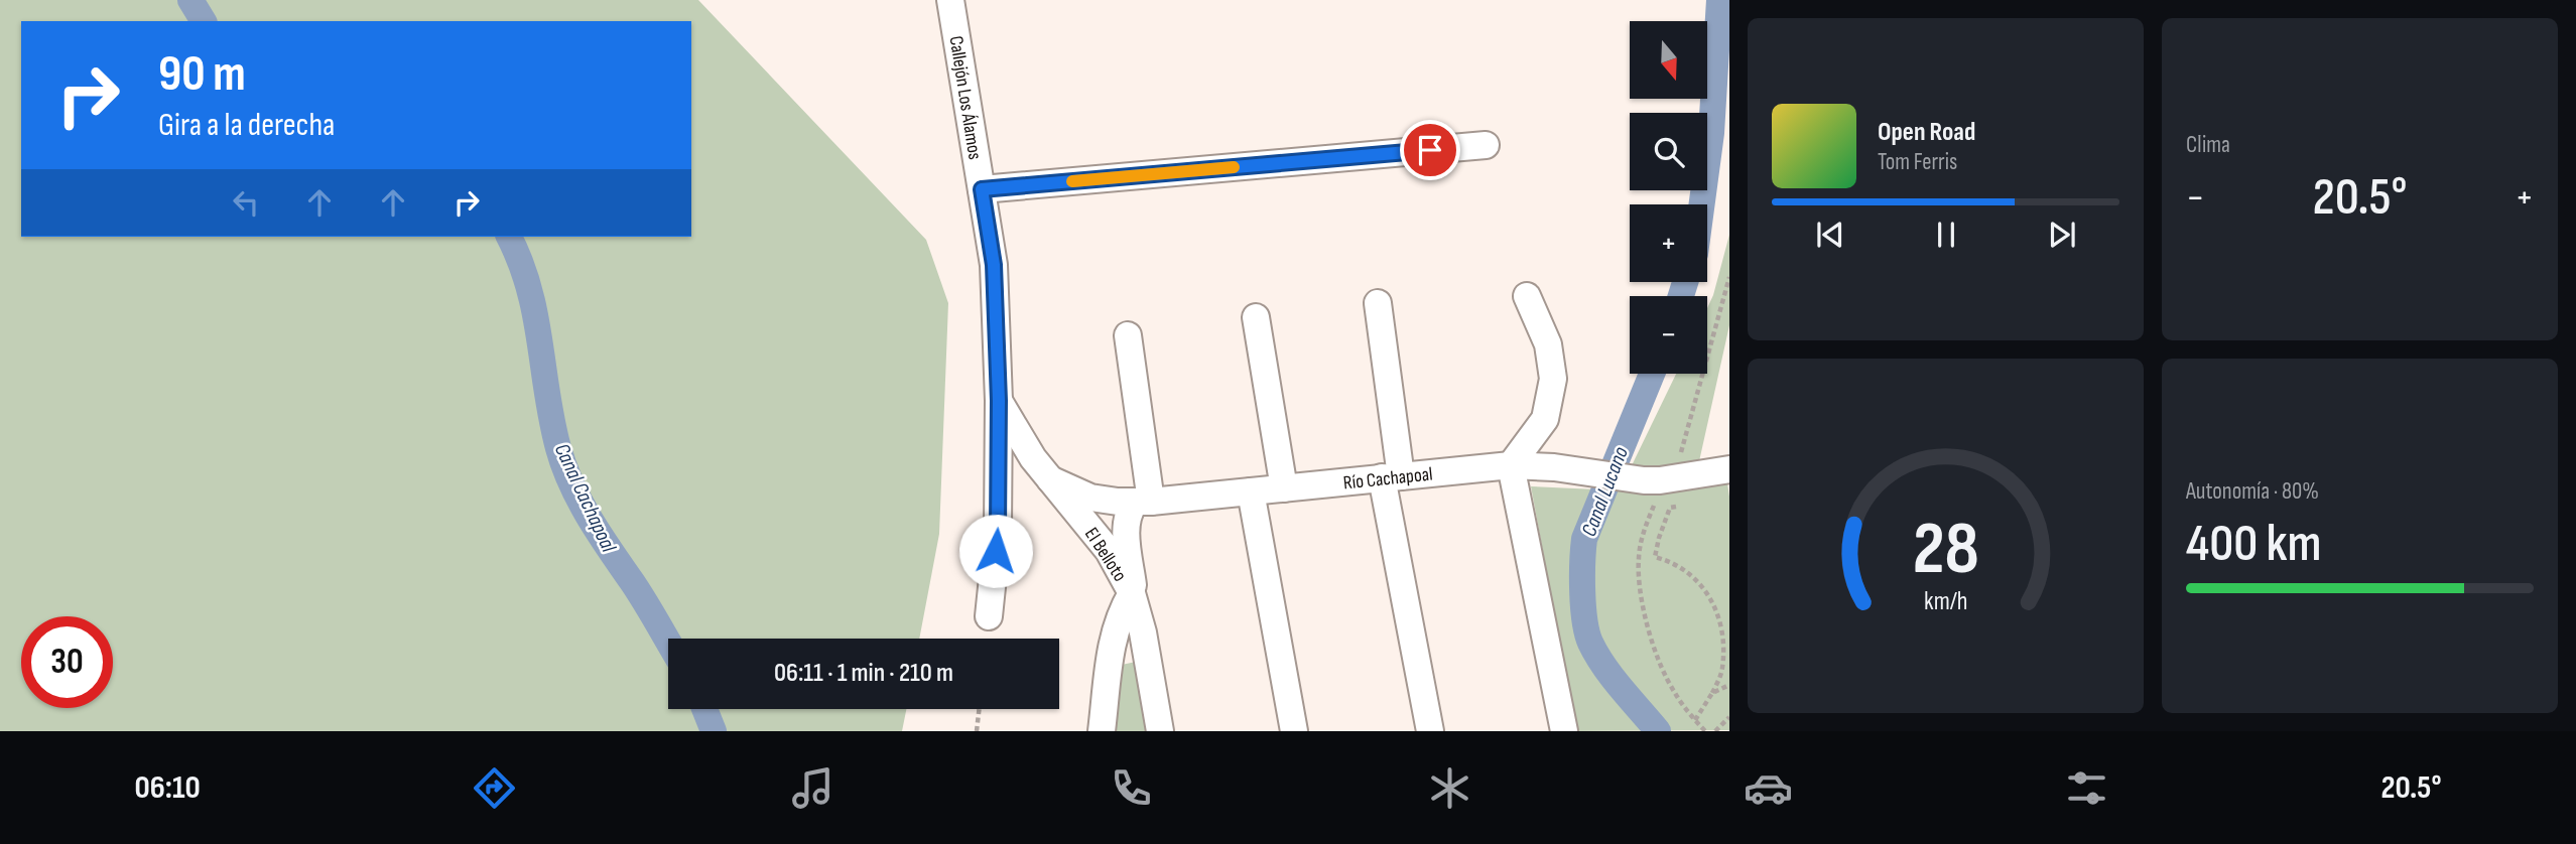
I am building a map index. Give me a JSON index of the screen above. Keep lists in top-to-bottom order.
{
  "streets": {
    "street": ["Callejón Los Álamos", "Río Cachapoal", "El Belloto"]
  },
  "crossings": [
    ["Callejón Los Álamos", "El Belloto"],
    ["Río Cachapoal", "El Belloto"]
  ],
  "water": ["Canal Lucano", "Canal Cachapoal"],
  "north": "bottom",
  "page": {
    "tile": [
      "Clima",
      ["Autonomía · 80%", "400 km"]
    ],
    "map_buttons": ["+", "−"],
    "turn": ["90 m", "Gira a la derecha"],
    "song": ["Open Road", "Tom Ferris"],
    "heat": ["−", "20.5°", "+"],
    "limit": "30",
    "trip": "06:11 · 1 min · 210 m",
    "tabs": ["06:10", "20.5°"],
    "gauge": ["28", "km/h"]
  }
}
